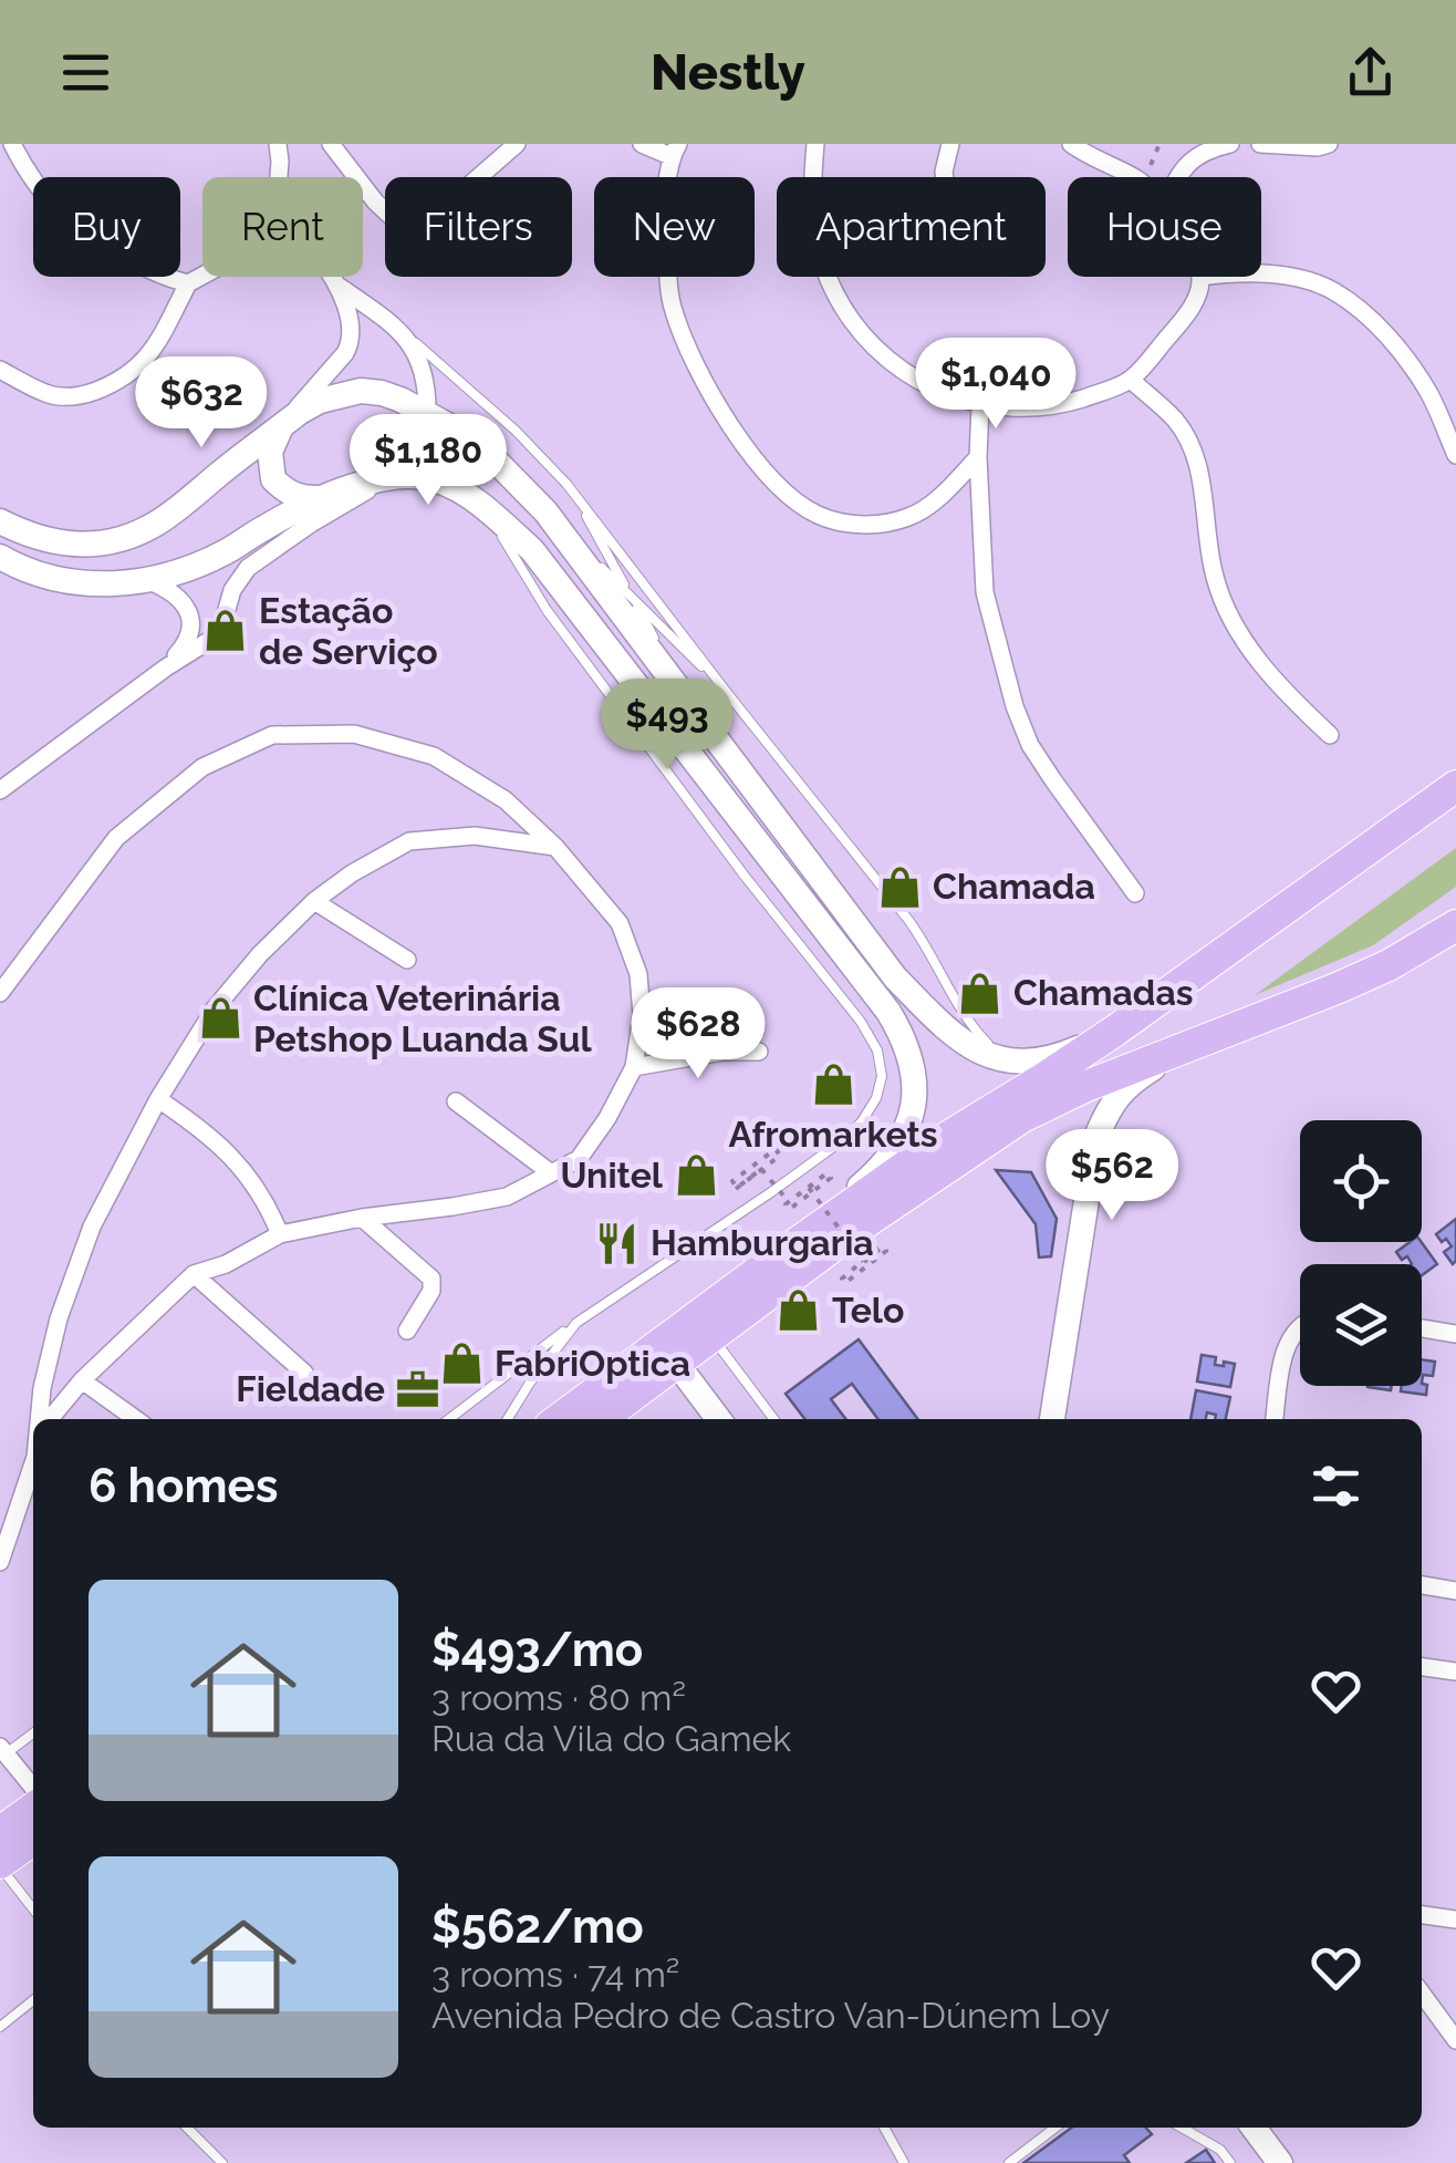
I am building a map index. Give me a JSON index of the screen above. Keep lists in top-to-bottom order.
{
  "places": {
    "shop": [
      "Estação de Serviço",
      "Chamada",
      "Chamadas",
      "Clínica Veterinária Petshop Luanda Sul",
      "Afromarkets",
      "Unitel",
      "Telo",
      "FabriOptica"
    ],
    "restaurant": ["Hamburgaria"],
    "office": ["Fieldade"]
  },
  "page": {
    "header": "Nestly",
    "chip": [
      "Buy",
      "Rent",
      "Filters",
      "New",
      "Apartment",
      "House"
    ],
    "price": [
      "$1,040",
      "$632",
      "$1,180",
      "$493",
      "$628",
      "$562"
    ],
    "heading": "6 homes",
    "list": [
      {
        "name": "$493/mo",
        "note": "3 rooms · 80 m² · Rua da Vila do Gamek"
      },
      {
        "name": "$562/mo",
        "note": "3 rooms · 74 m² · Avenida Pedro de Castro Van-Dúnem Loy"
      }
    ]
  }
}
